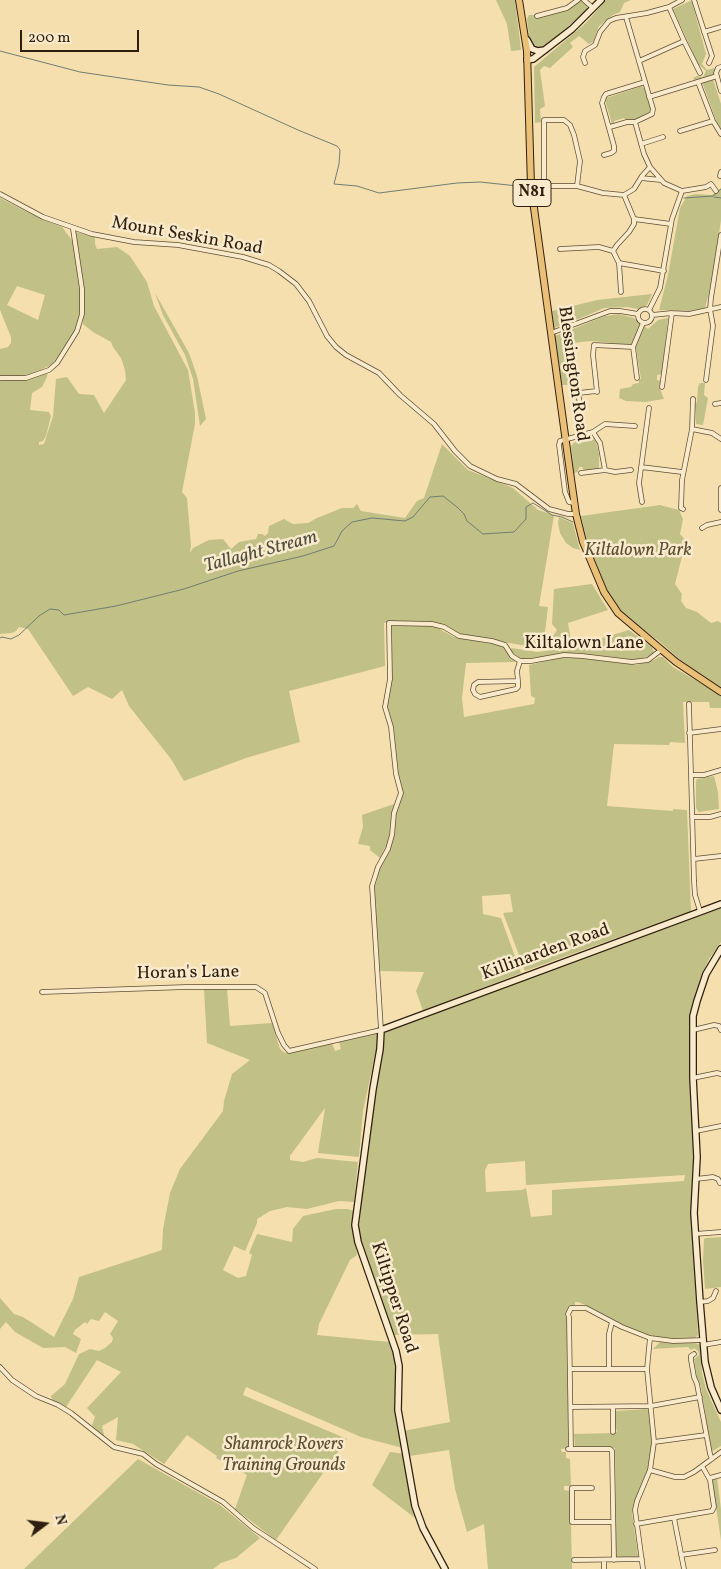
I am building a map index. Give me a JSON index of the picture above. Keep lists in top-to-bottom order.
{
  "streets": {
    "main road": ["N81", "Blessington Road"],
    "street": [
      "Mount Seskin Road",
      "Kiltalown Lane",
      "Killinarden Road",
      "Horan's Lane",
      "Kiltipper Road"
    ]
  },
  "crossings": [
    ["Mount Seskin Road", "Blessington Road"],
    ["Blessington Road", "Kiltalown Lane"],
    ["Kiltalown Lane", "Killinarden Road"],
    ["Kiltalown Lane", "Horan's Lane"],
    ["Kiltalown Lane", "Kiltipper Road"],
    ["Killinarden Road", "Horan's Lane"],
    ["Killinarden Road", "Kiltipper Road"],
    ["Horan's Lane", "Kiltipper Road"]
  ],
  "water": ["Tallaght Stream"],
  "parks": ["Kiltalown Park", "Shamrock Rovers Training Grounds"],
  "scale_bar": "200 m",
  "north": "right"
}
